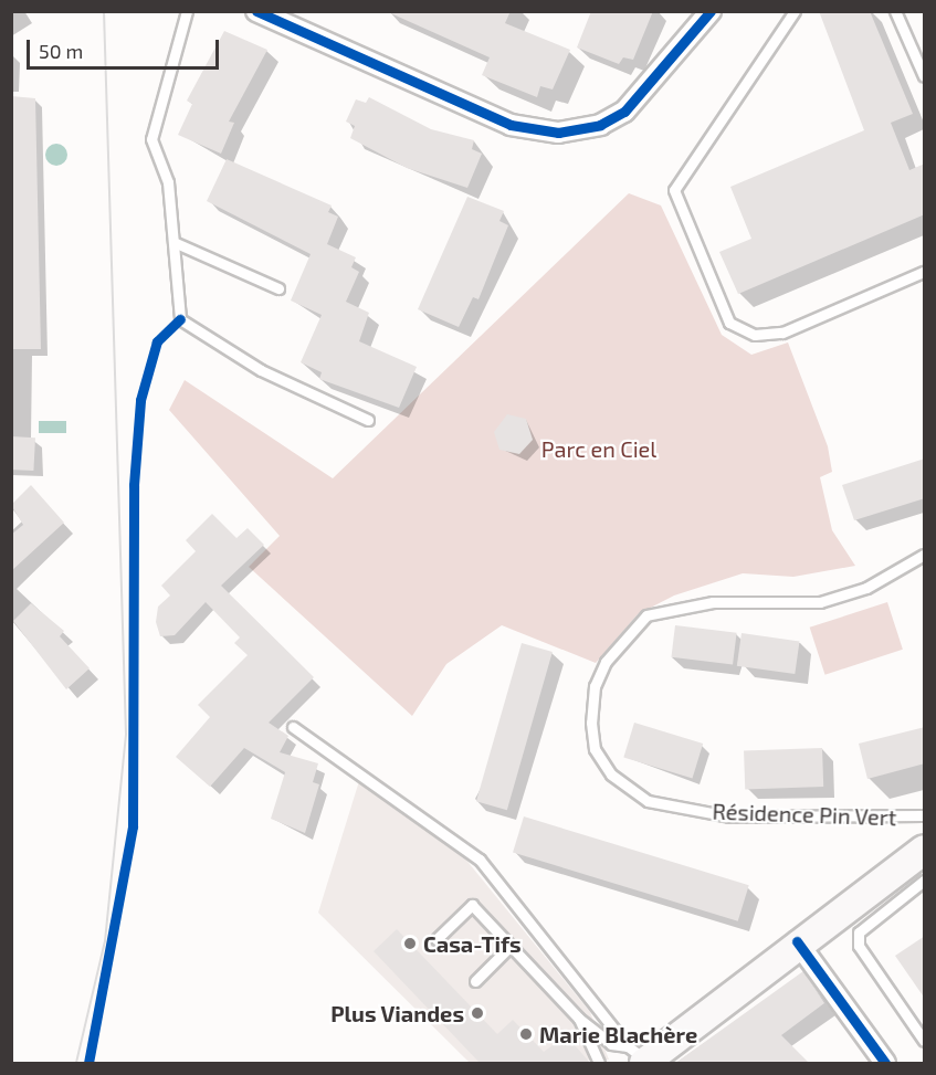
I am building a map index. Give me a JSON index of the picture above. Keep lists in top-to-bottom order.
{
  "streets": {
    "lane": ["Résidence Pin Vert"]
  },
  "parks": ["Parc en Ciel"],
  "places": ["Casa-Tifs", "Plus Viandes", "Marie Blachère"],
  "scale_bar": "50 m"
}
